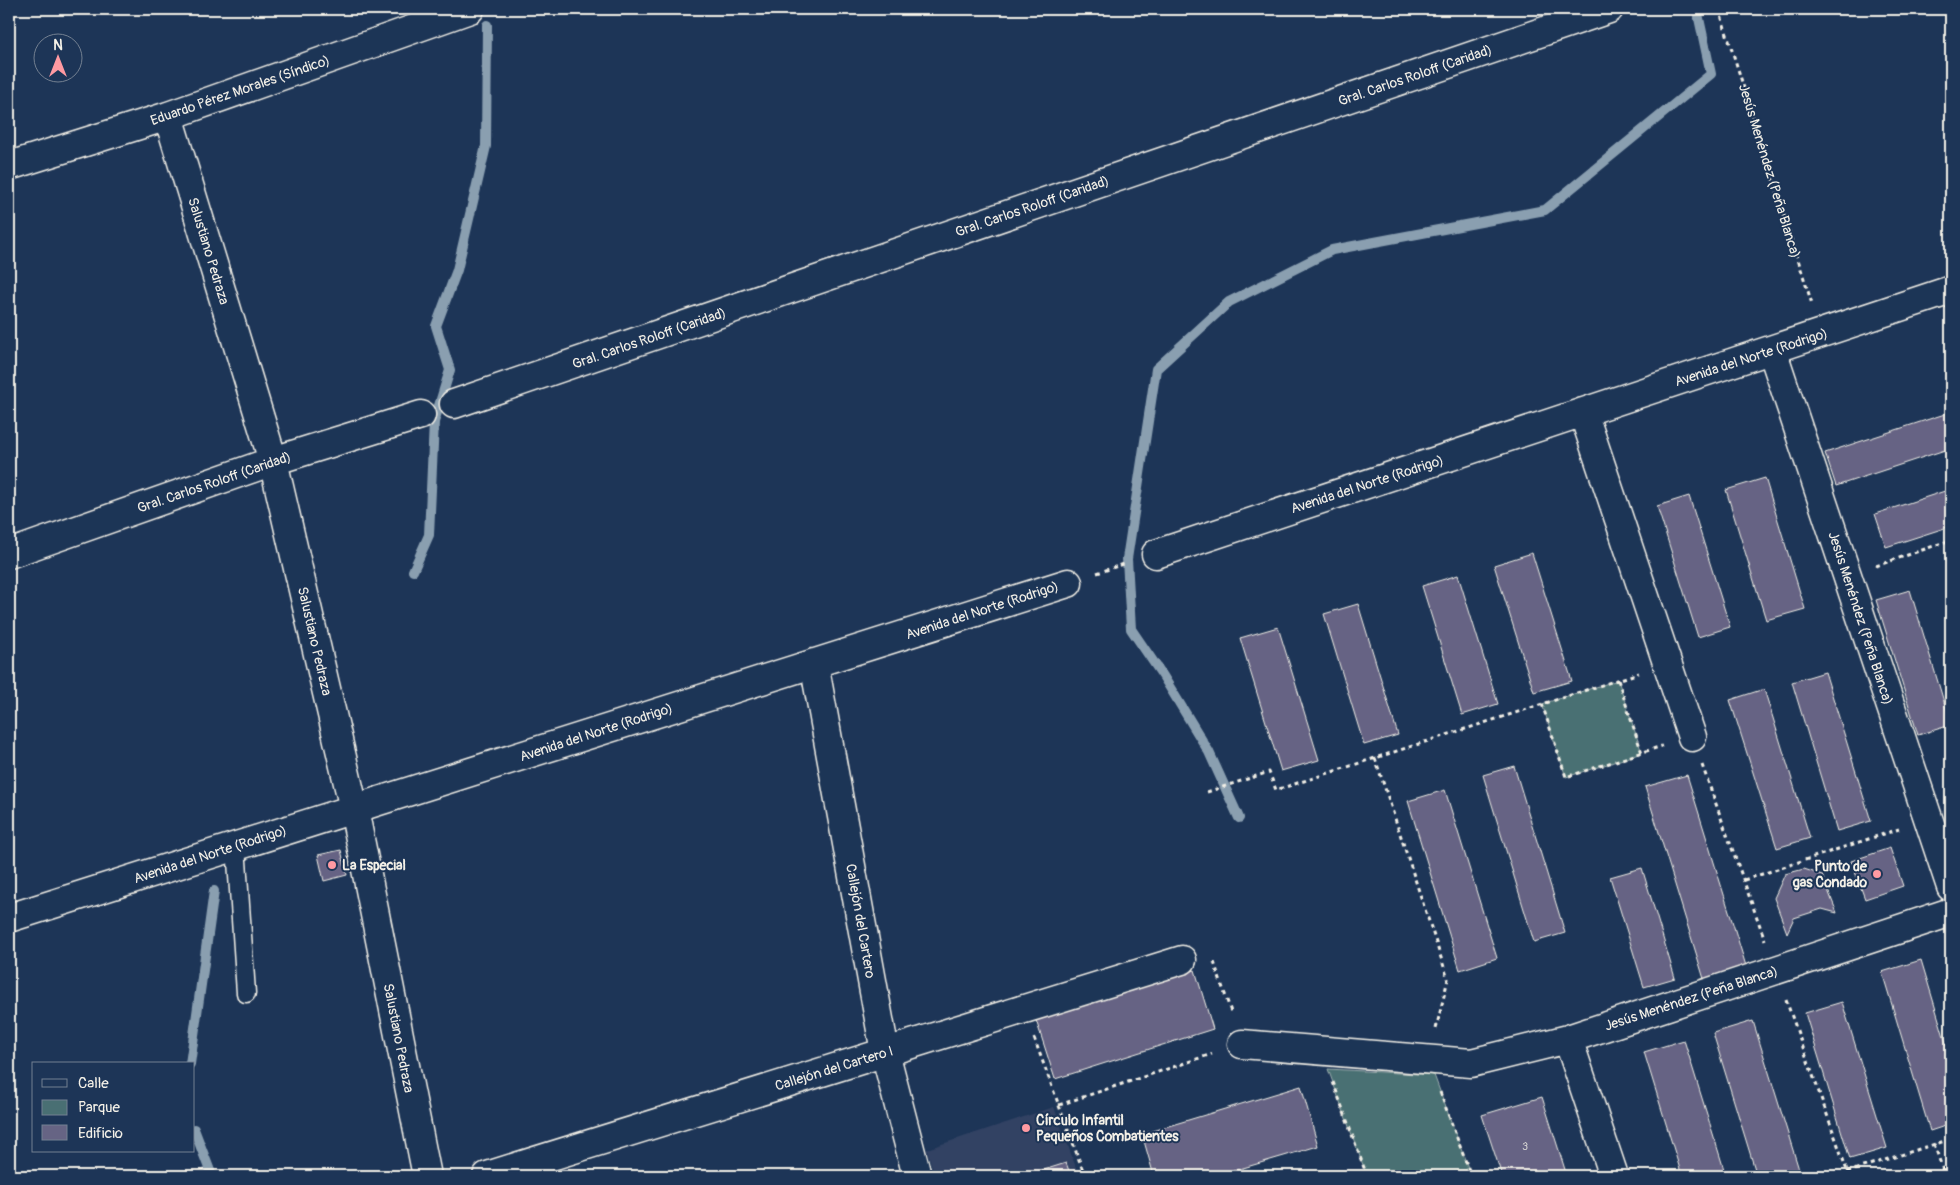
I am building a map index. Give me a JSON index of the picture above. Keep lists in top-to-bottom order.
{
  "streets": {
    "street": [
      "Gral. Carlos Roloff (Caridad)",
      "Eduardo Pérez Morales (Síndico)",
      "Jesús Menéndez (Peña Blanca)",
      "Salustiano Pedraza",
      "Avenida del Norte (Rodrigo)",
      "Callejón del Cartero",
      "Callejón del Cartero I"
    ]
  },
  "crossings": [
    ["Gral. Carlos Roloff (Caridad)", "Salustiano Pedraza"],
    ["Eduardo Pérez Morales (Síndico)", "Salustiano Pedraza"],
    ["Jesús Menéndez (Peña Blanca)", "Avenida del Norte (Rodrigo)"],
    ["Salustiano Pedraza", "Avenida del Norte (Rodrigo)"],
    ["Avenida del Norte (Rodrigo)", "Callejón del Cartero"],
    ["Callejón del Cartero", "Callejón del Cartero I"]
  ],
  "places": ["La Especial", "Punto de gas Condado", "Círculo Infantil Pequeños Combatientes"],
  "house_numbers": ["3"],
  "legend": ["Calle", "Parque", "Edificio"],
  "north": "top"
}
